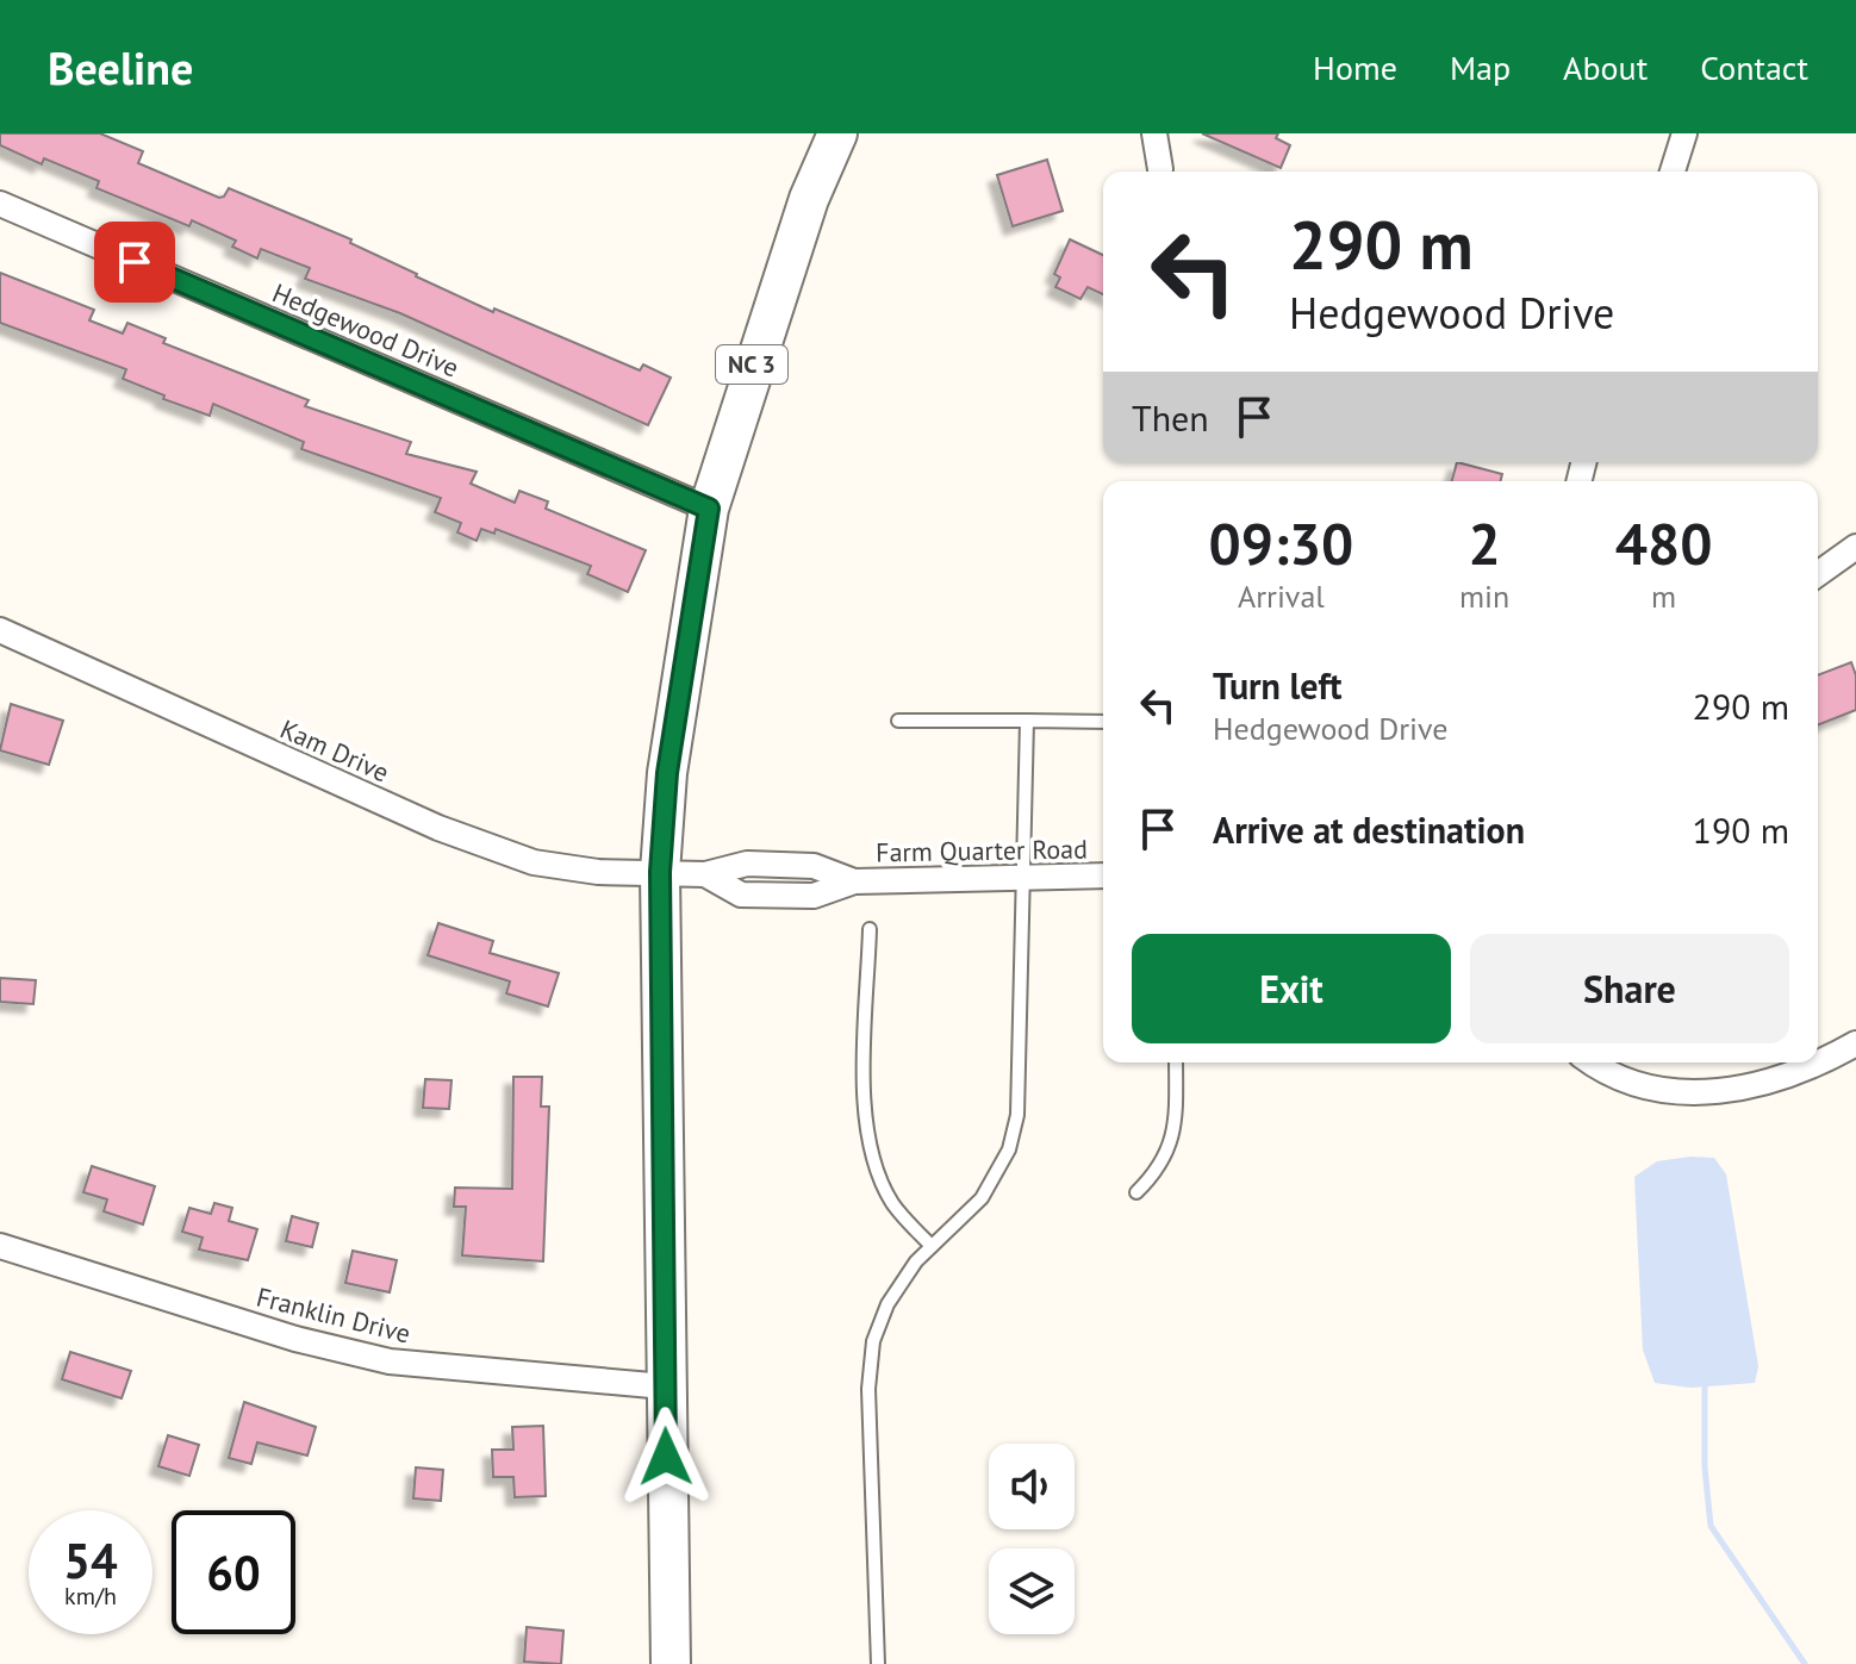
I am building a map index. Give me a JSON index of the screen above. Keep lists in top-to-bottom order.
{
  "streets": {
    "main road": ["NC 3"],
    "street": [
      "Hedgewood Drive",
      "Kam Drive",
      "Farm Quarter Road",
      "Franklin Drive"
    ]
  },
  "crossings": [
    ["Hedgewood Drive", "NC 3"],
    ["NC 3", "Kam Drive"],
    ["NC 3", "Farm Quarter Road"],
    ["NC 3", "Franklin Drive"],
    ["Kam Drive", "Farm Quarter Road"]
  ],
  "page": {
    "header": "Beeline",
    "nav": [
      "Home",
      "Map",
      "About",
      "Contact"
    ],
    "turn": ["290 m", "Hedgewood Drive"],
    "then": "Then",
    "eta": [
      "09:30",
      "Arrival",
      "2",
      "min",
      "480",
      "m"
    ],
    "list": [
      {
        "name": "Turn left",
        "note": "Hedgewood Drive",
        "value": "290 m"
      },
      {
        "name": "Arrive at destination",
        "value": "190 m"
      }
    ],
    "buttons": ["Exit", "Share"],
    "speed": "54 km/h",
    "limit": "60"
  }
}
